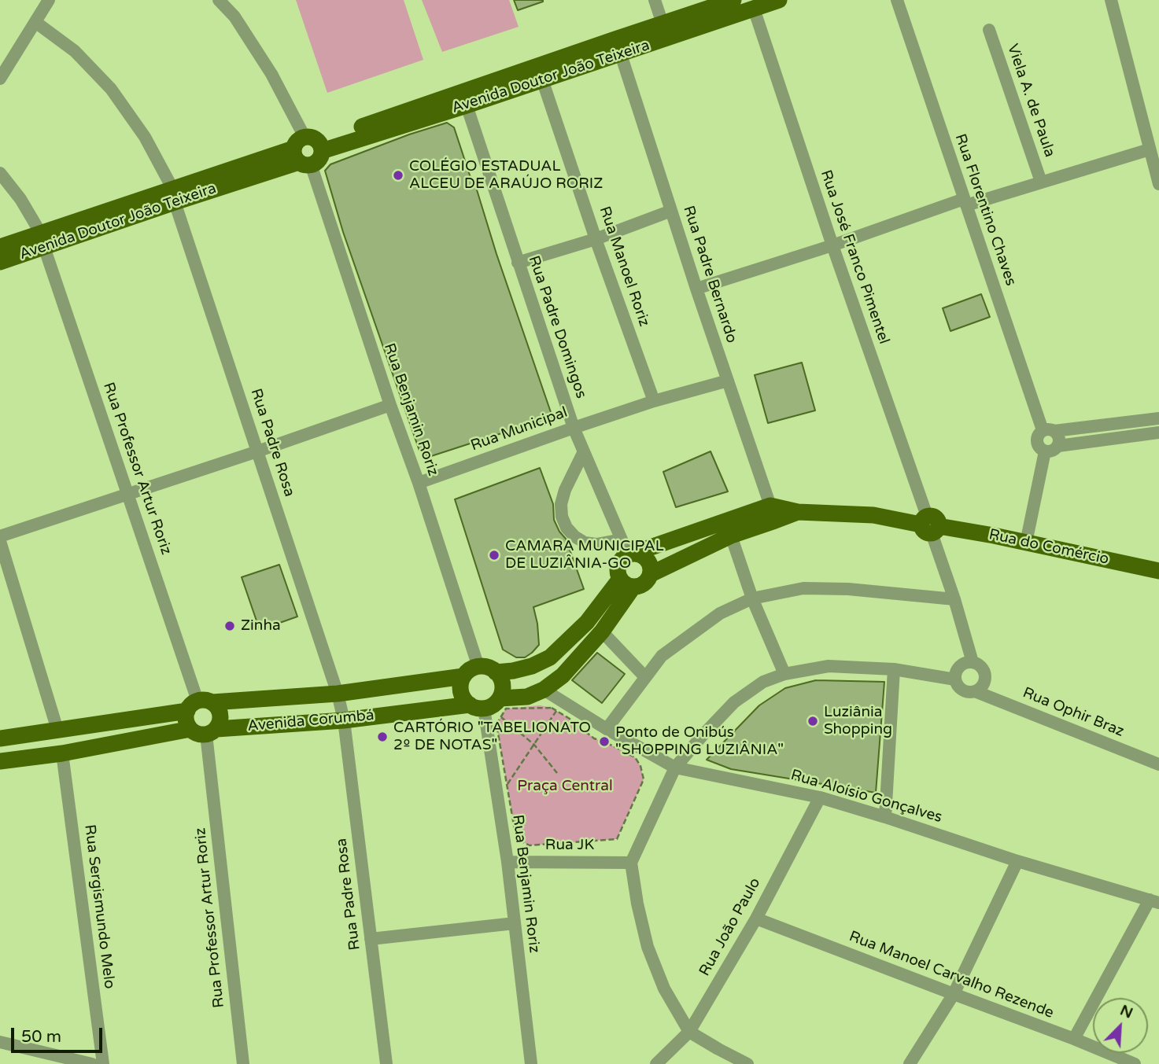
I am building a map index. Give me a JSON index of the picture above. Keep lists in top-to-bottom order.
{
  "streets": {
    "main road": ["Avenida Doutor João Teixeira", "Rua do Comércio", "Avenida Corumbá"],
    "street": [
      "Viela A. de Paula",
      "Rua Florentino Chaves",
      "Rua José Franco Pimentel",
      "Rua Manoel Roriz",
      "Rua Padre Bernardo",
      "Rua Padre Domingos",
      "Rua Benjamin Roriz",
      "Rua Municipal",
      "Rua Padre Rosa",
      "Rua Professor Artur Roriz",
      "Rua Ophir Braz",
      "Rua Aloísio Gonçalves",
      "Rua JK",
      "Rua Sergismundo Melo",
      "Rua João Paulo",
      "Rua Manoel Carvalho Rezende"
    ]
  },
  "crossings": [
    ["Avenida Doutor João Teixeira", "Rua José Franco Pimentel"],
    ["Avenida Doutor João Teixeira", "Rua Manoel Roriz"],
    ["Avenida Doutor João Teixeira", "Rua Padre Bernardo"],
    ["Avenida Doutor João Teixeira", "Rua Padre Domingos"],
    ["Avenida Doutor João Teixeira", "Rua Benjamin Roriz"],
    ["Avenida Doutor João Teixeira", "Rua Padre Rosa"],
    ["Avenida Doutor João Teixeira", "Rua Professor Artur Roriz"],
    ["Rua José Franco Pimentel", "Rua do Comércio"],
    ["Rua José Franco Pimentel", "Rua Ophir Braz"],
    ["Rua Manoel Roriz", "Rua Municipal"],
    ["Rua Padre Bernardo", "Rua Municipal"],
    ["Rua Padre Bernardo", "Rua do Comércio"],
    ["Rua Padre Domingos", "Rua Municipal"],
    ["Rua Padre Domingos", "Rua do Comércio"],
    ["Rua Padre Domingos", "Avenida Corumbá"],
    ["Rua Benjamin Roriz", "Rua Municipal"],
    ["Rua Benjamin Roriz", "Avenida Corumbá"],
    ["Rua Benjamin Roriz", "Rua JK"],
    ["Rua Padre Rosa", "Avenida Corumbá"],
    ["Rua Professor Artur Roriz", "Avenida Corumbá"],
    ["Rua do Comércio", "Avenida Corumbá"],
    ["Avenida Corumbá", "Rua Aloísio Gonçalves"],
    ["Rua Aloísio Gonçalves", "Rua João Paulo"],
    ["Rua João Paulo", "Rua Manoel Carvalho Rezende"]
  ],
  "parks": ["Praça Central"],
  "places": [
    "COLÉGIO ESTADUAL ALCEU DE ARAÚJO RORIZ",
    "CAMARA MUNICIPAL DE LUZIÂNIA-GO",
    "Zinha",
    "Luziânia Shopping",
    "CARTÓRIO \"TABELIONATO 2º DE NOTAS\"",
    "Ponto de Onibús \"SHOPPING LUZIÂNIA\""
  ],
  "scale_bar": "50 m",
  "north": "top right"
}
